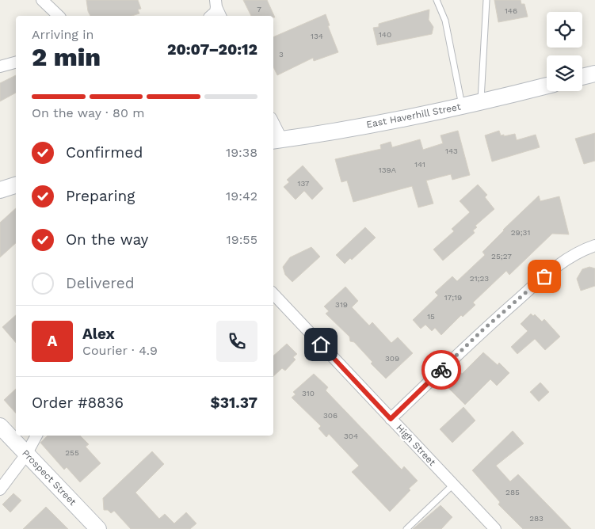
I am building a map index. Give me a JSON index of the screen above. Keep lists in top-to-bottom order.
{
  "streets": {
    "main road": ["East Haverhill Street", "Prospect Street"],
    "street": ["High Street"]
  },
  "house_numbers": [
    "7",
    "146",
    "140",
    "134",
    "3",
    "143",
    "141",
    "139A",
    "137",
    "29;31",
    "25;27",
    "21;23",
    "17;19",
    "319",
    "15",
    "309",
    "310",
    "306",
    "304",
    "255",
    "285",
    "283"
  ],
  "page": {
    "heading": ["2 min", "Arriving in", "20:07–20:12"],
    "panel": [
      "Alex",
      "Courier · 4.9",
      "Order #8836",
      "$31.37"
    ],
    "bar": "On the way · 80 m",
    "list": [
      ["Confirmed", "19:38"],
      ["Preparing", "19:42"],
      ["On the way", "19:55"],
      "Delivered"
    ],
    "round": "A"
  }
}
